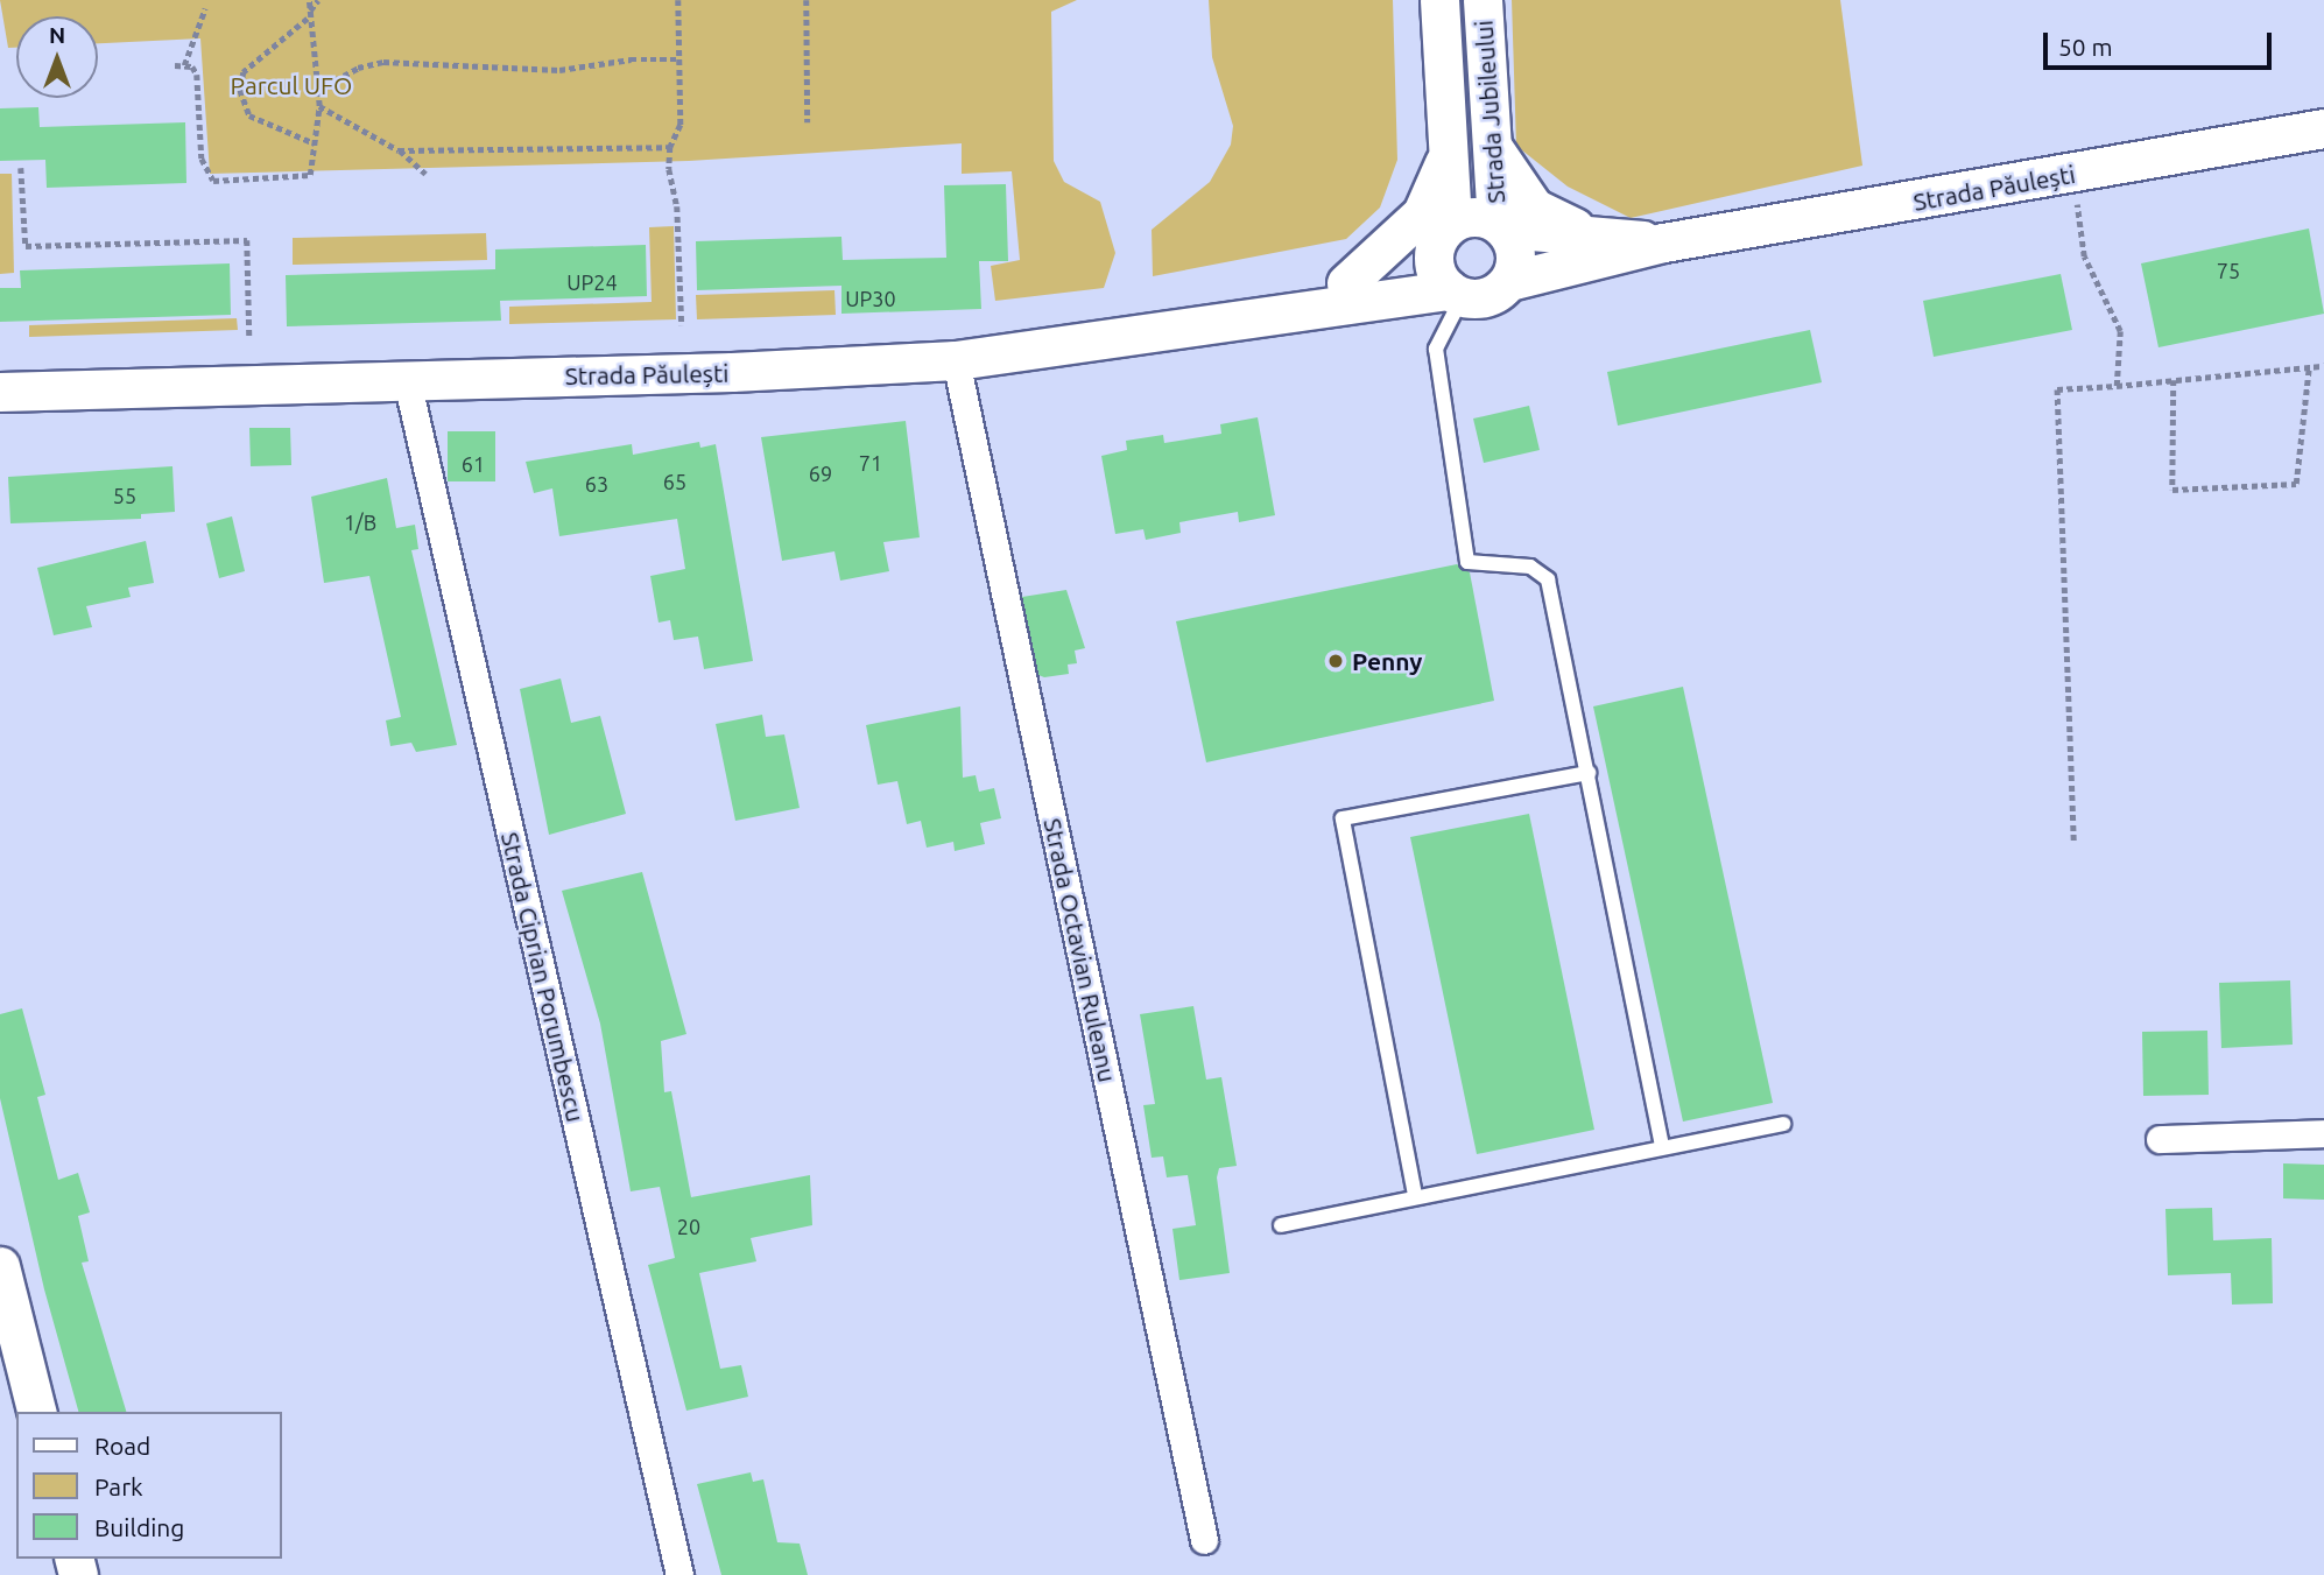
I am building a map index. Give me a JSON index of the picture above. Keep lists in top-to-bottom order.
{
  "streets": {
    "main road": ["Strada Jubileului", "Strada Păulești"],
    "street": ["Strada Octavian Ruleanu", "Strada Ciprian Porumbescu"]
  },
  "crossings": [
    ["Strada Jubileului", "Strada Păulești"],
    ["Strada Păulești", "Strada Octavian Ruleanu"],
    ["Strada Păulești", "Strada Ciprian Porumbescu"]
  ],
  "parks": ["Parcul UFO"],
  "places": ["Penny"],
  "house_numbers": [
    "75",
    "UP24",
    "UP30",
    "71",
    "61",
    "69",
    "65",
    "63",
    "55",
    "1/B",
    "20"
  ],
  "legend": ["Road", "Park", "Building"],
  "scale_bar": "50 m",
  "north": "top"
}
